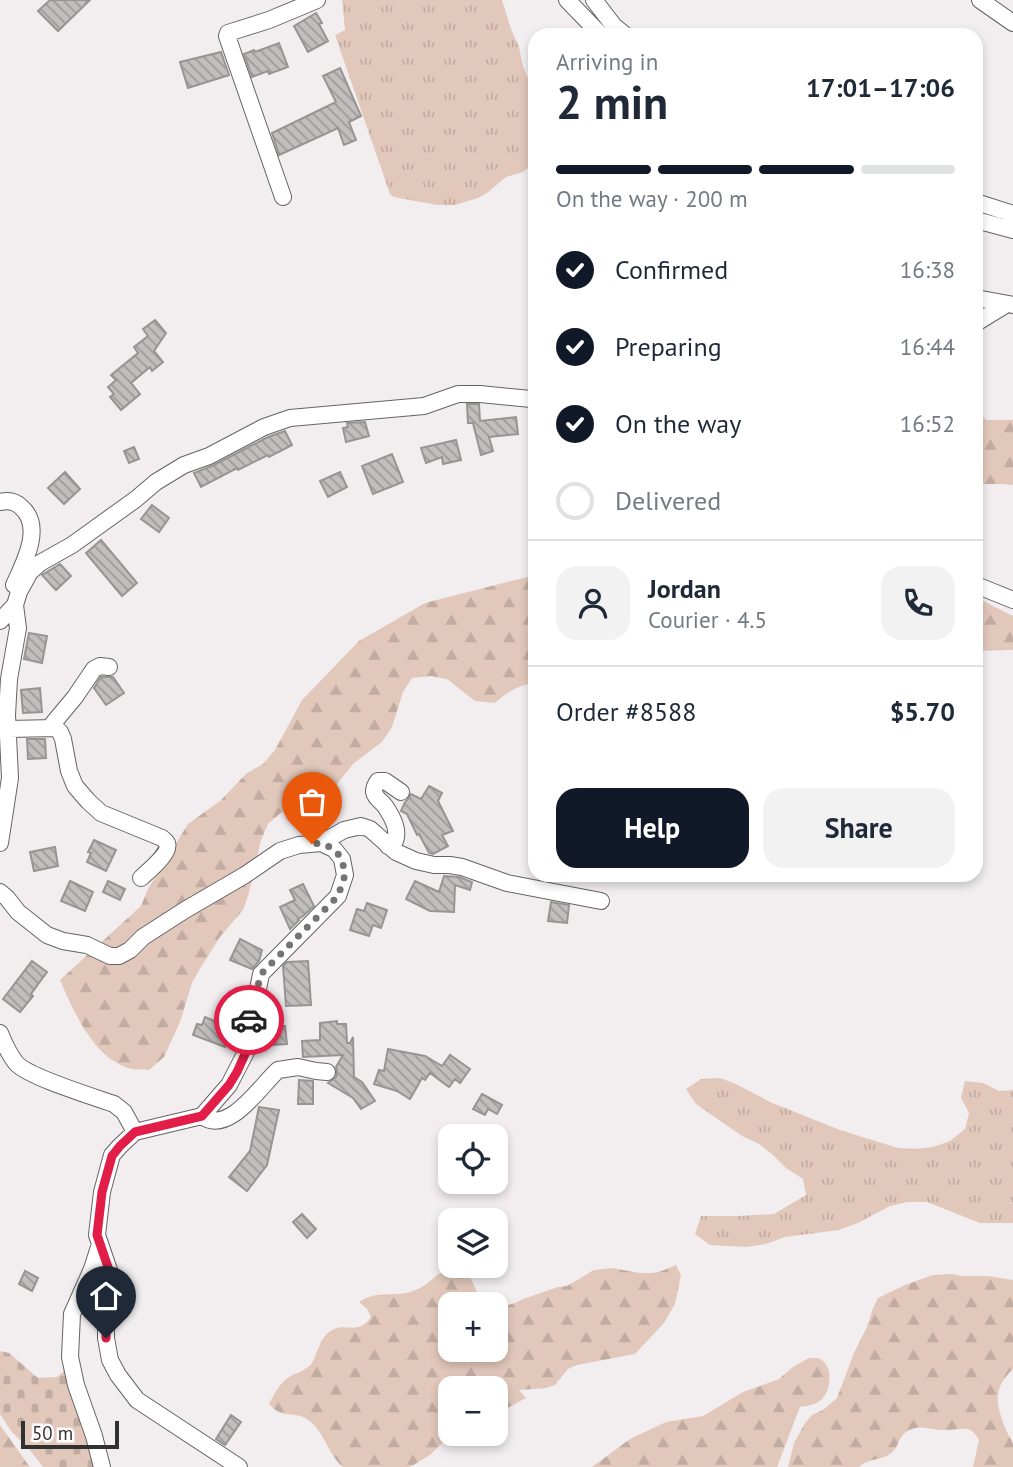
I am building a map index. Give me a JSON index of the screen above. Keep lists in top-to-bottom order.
{
  "scale_bar": "50 m",
  "page": {
    "heading": ["2 min", "Arriving in", "17:01–17:06"],
    "panel": [
      "Jordan",
      "Courier · 4.5",
      "Order #8588",
      "$5.70"
    ],
    "bar": "On the way · 200 m",
    "list": [
      ["Confirmed", "16:38"],
      ["Preparing", "16:44"],
      ["On the way", "16:52"],
      "Delivered"
    ],
    "buttons": ["Help", "Share"],
    "map_buttons": ["+", "−"],
    "scale": "50 m"
  }
}
